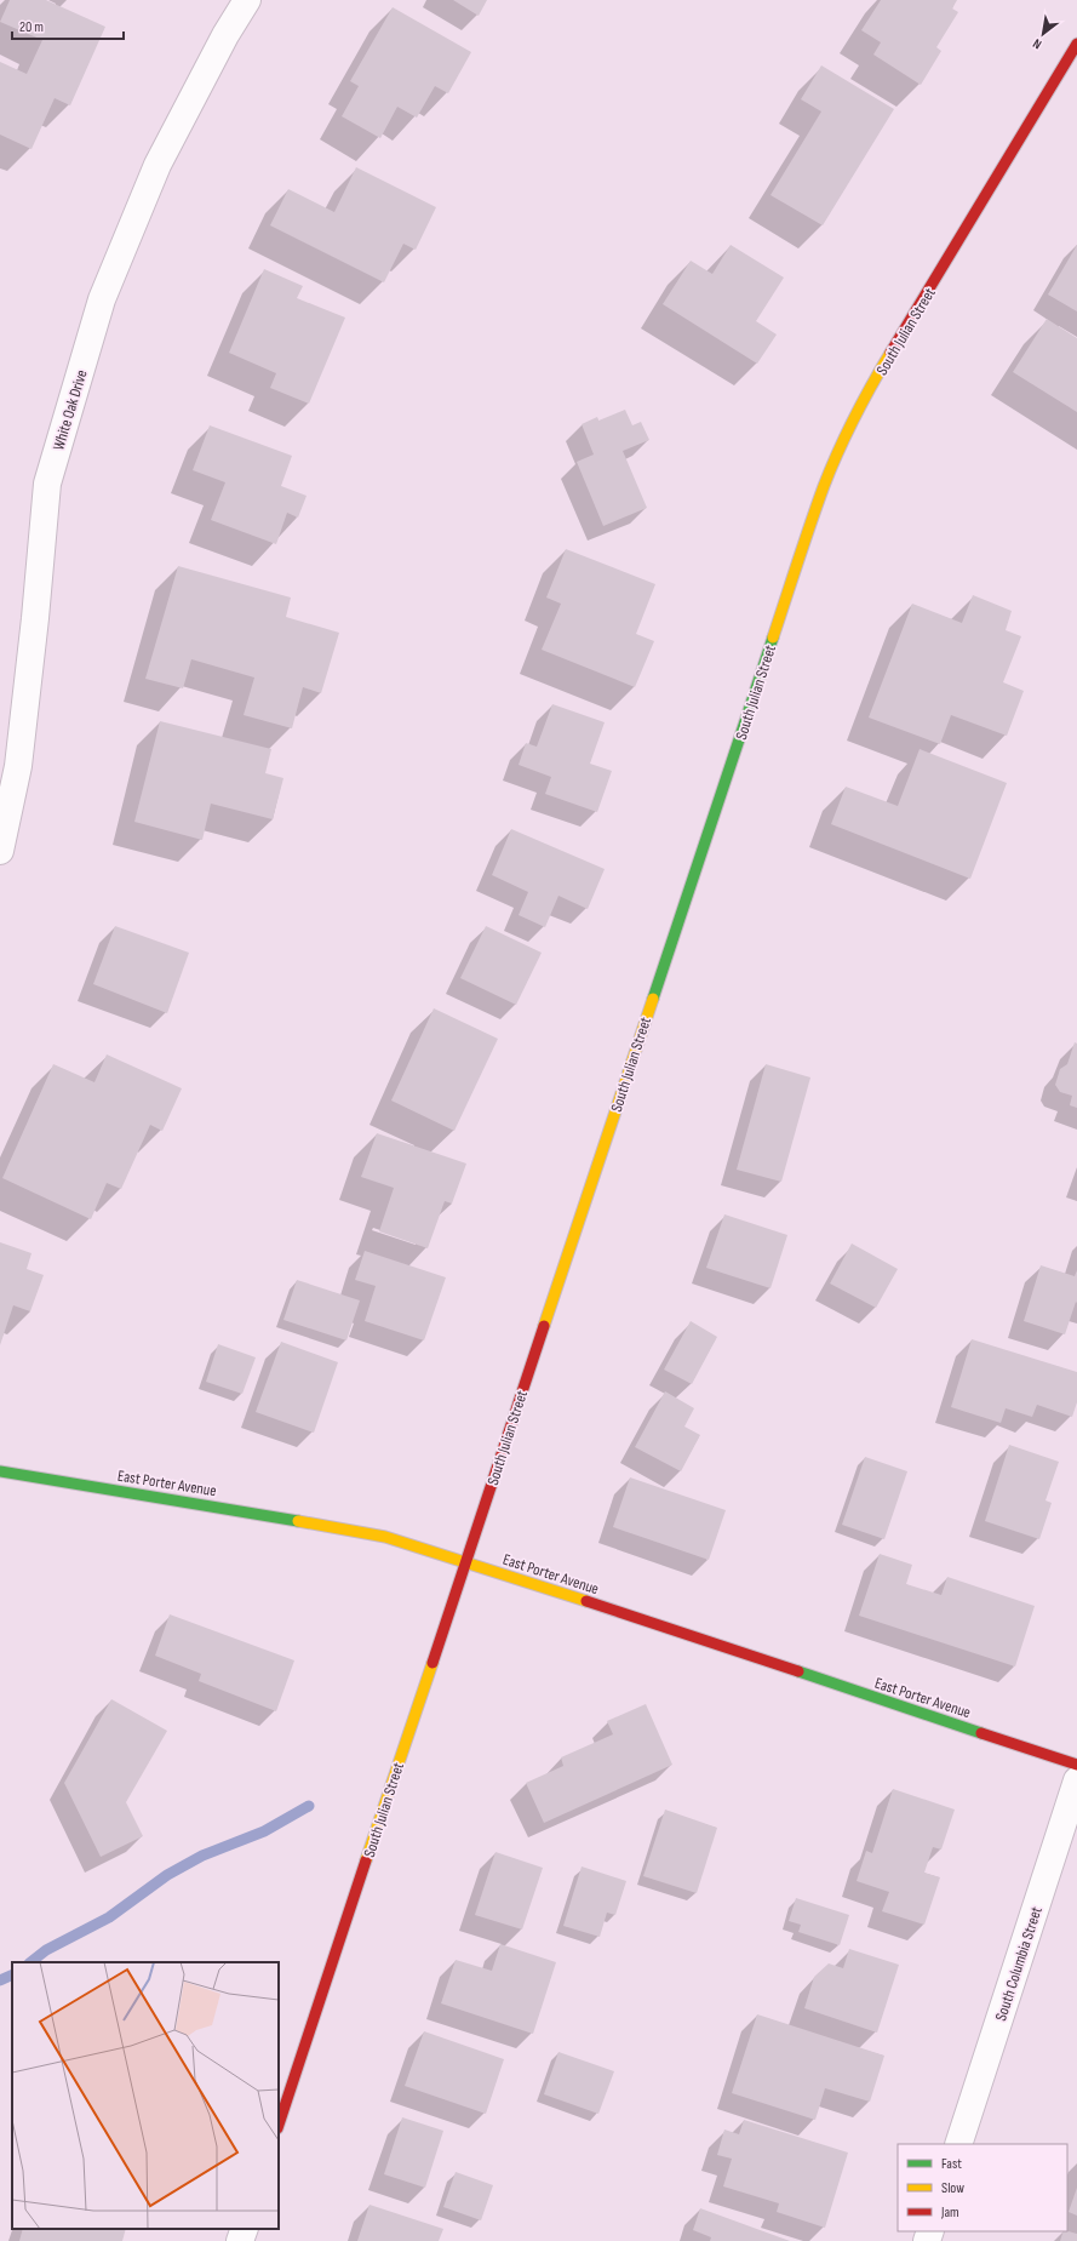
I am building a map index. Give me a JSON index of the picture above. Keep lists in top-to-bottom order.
{
  "streets": {
    "street": [
      "South Julian Street",
      "White Oak Drive",
      "East Porter Avenue",
      "South Columbia Street"
    ]
  },
  "crossings": [
    ["South Julian Street", "East Porter Avenue"]
  ],
  "legend": ["Fast", "Slow", "Jam"],
  "scale_bar": "20 m",
  "north": "bottom left"
}
